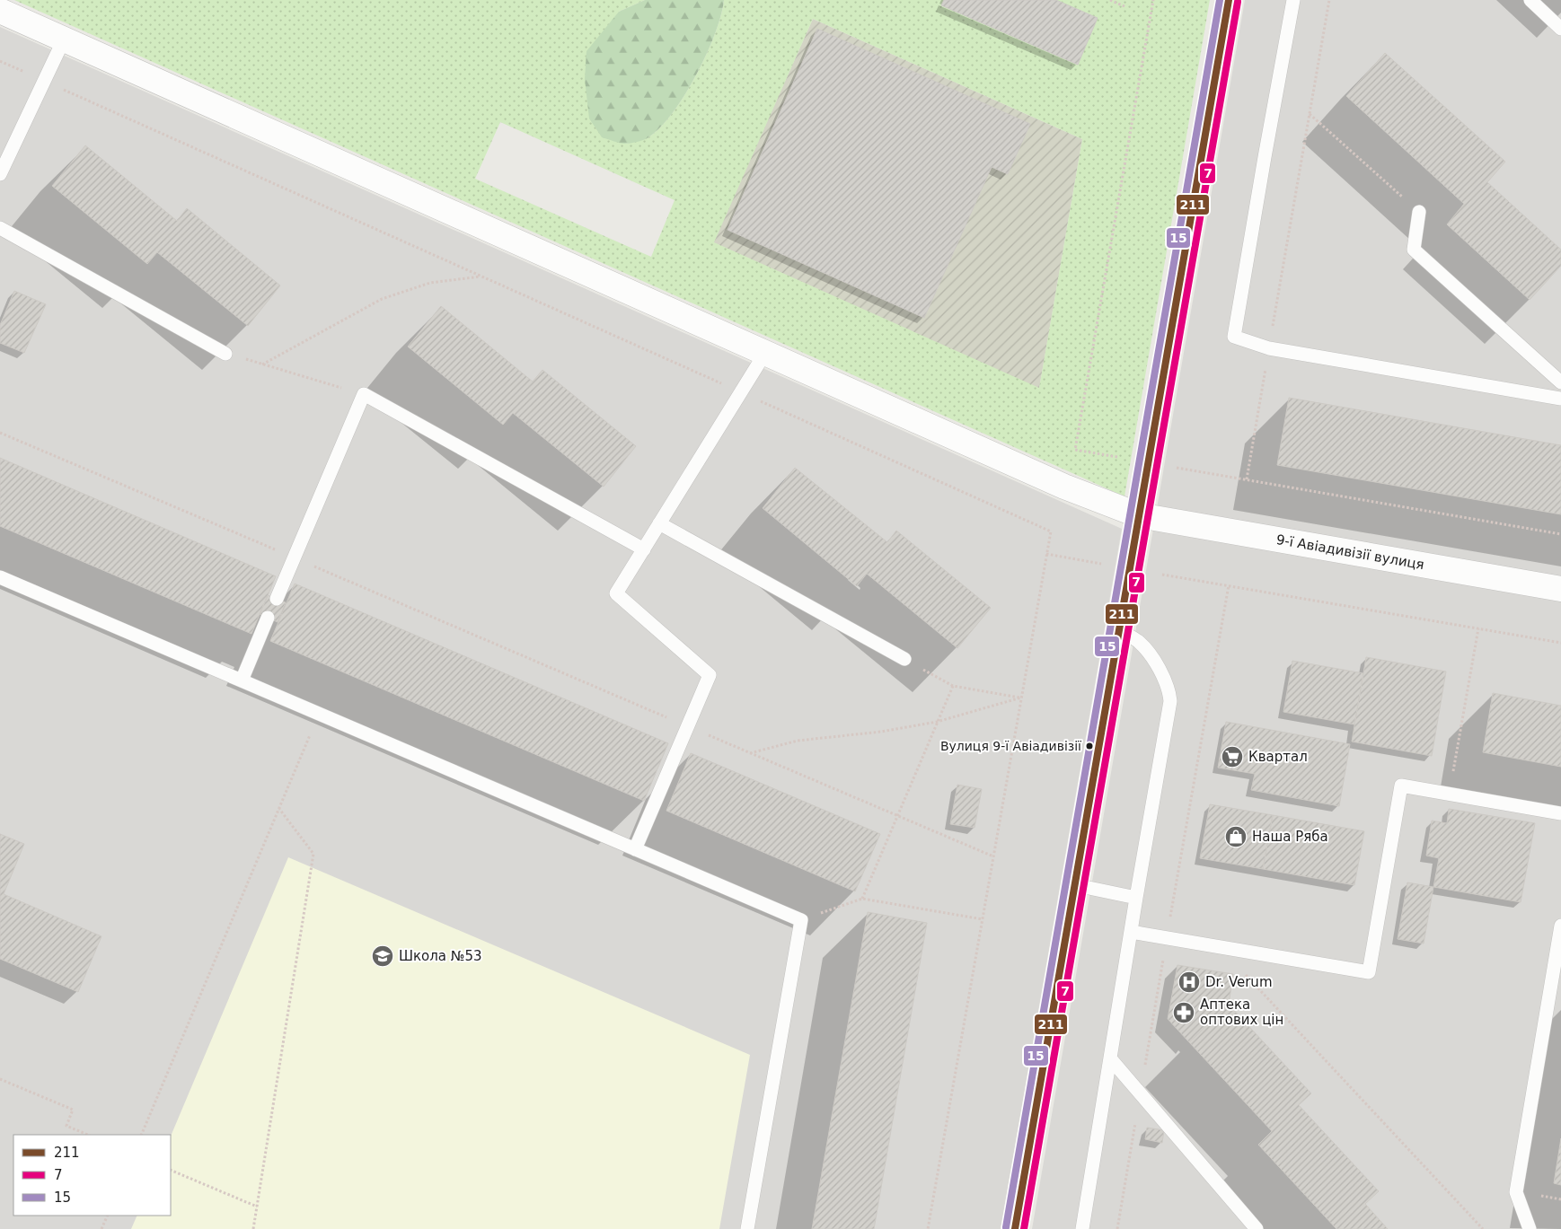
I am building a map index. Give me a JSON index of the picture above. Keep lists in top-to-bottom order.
{
  "streets": {
    "street": ["9-ї Авіадивізії вулиця"]
  },
  "places": {
    "other": ["Вулиця 9-ї Авіадивізії"],
    "supermarket": ["Квартал"],
    "shop": ["Наша Ряба"],
    "school or university": ["Школа №53"],
    "hospital": ["Dr. Verum"],
    "pharmacy": ["Аптека оптових цін"]
  },
  "lines": ["transit line 211", "transit line 15", "transit line 7"],
  "legend": ["211", "7", "15"]
}
